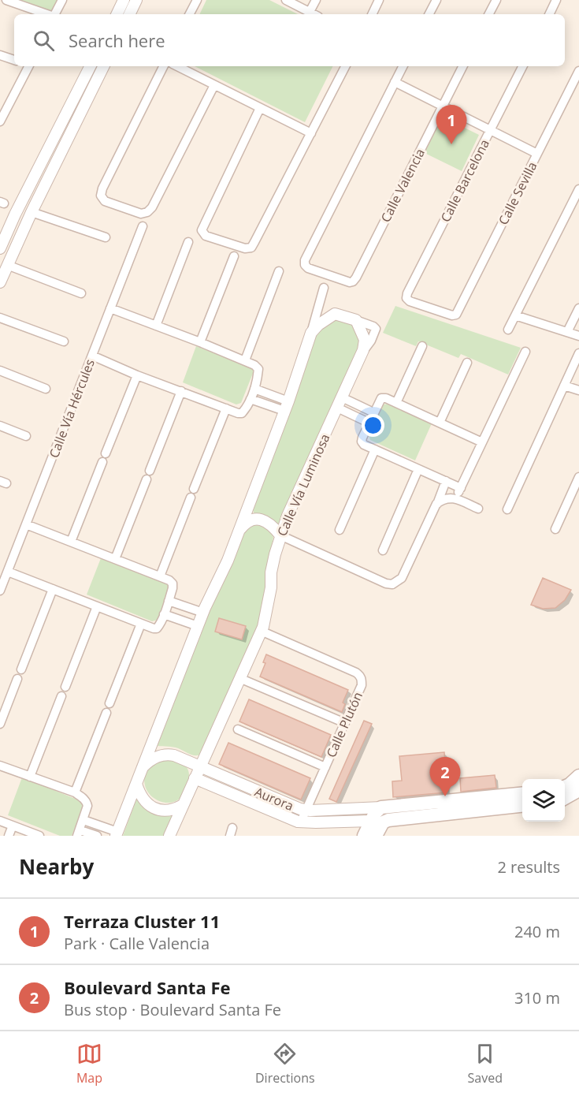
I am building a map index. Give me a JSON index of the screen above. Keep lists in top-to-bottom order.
{
  "streets": {
    "street": [
      "Calle Barcelona",
      "Calle Valencia",
      "Calle Sevilla",
      "Calle Vía Hércules",
      "Calle Vía Luminosa",
      "Calle Plutón",
      "Aurora"
    ]
  },
  "crossings": [
    ["Calle Barcelona", "Calle Sevilla"],
    ["Calle Vía Luminosa", "Calle Plutón"],
    ["Calle Vía Luminosa", "Aurora"],
    ["Calle Plutón", "Aurora"]
  ],
  "page": {
    "search": "Search here",
    "pins": ["1", "2"],
    "heading": ["Nearby", "2 results"],
    "list": [
      {
        "mark": "1",
        "name": "Terraza Cluster 11",
        "note": "Park · Calle Valencia",
        "value": "240 m"
      },
      {
        "mark": "2",
        "name": "Boulevard Santa Fe",
        "note": "Bus stop · Boulevard Santa Fe",
        "value": "310 m"
      }
    ],
    "nav": ["Map", "Directions", "Saved"]
  }
}
